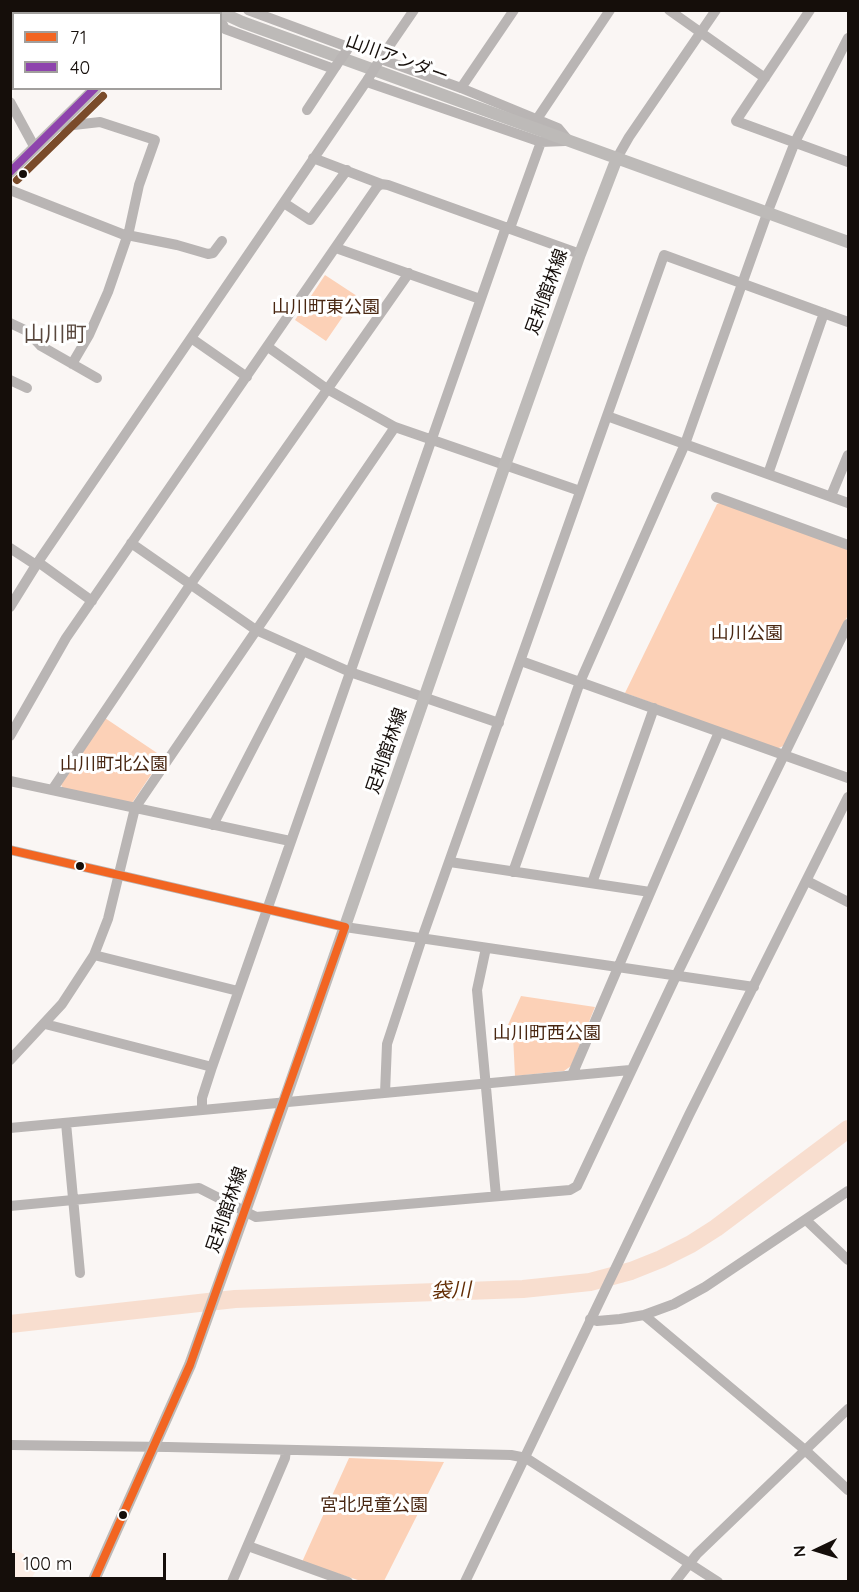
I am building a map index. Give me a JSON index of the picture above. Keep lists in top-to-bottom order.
{
  "streets": {
    "main road": ["山川アンダー", "足利館林線"]
  },
  "crossings": [
    ["山川アンダー", "足利館林線"]
  ],
  "districts": ["山川町"],
  "water": ["袋川"],
  "parks": [
    "山川町東公園",
    "山川公園",
    "山川町北公園",
    "山川町西公園",
    "宮北児童公園"
  ],
  "lines": ["transit line 40", "transit line 71"],
  "legend": ["71", "40"],
  "scale_bar": "100 m",
  "north": "left"
}
